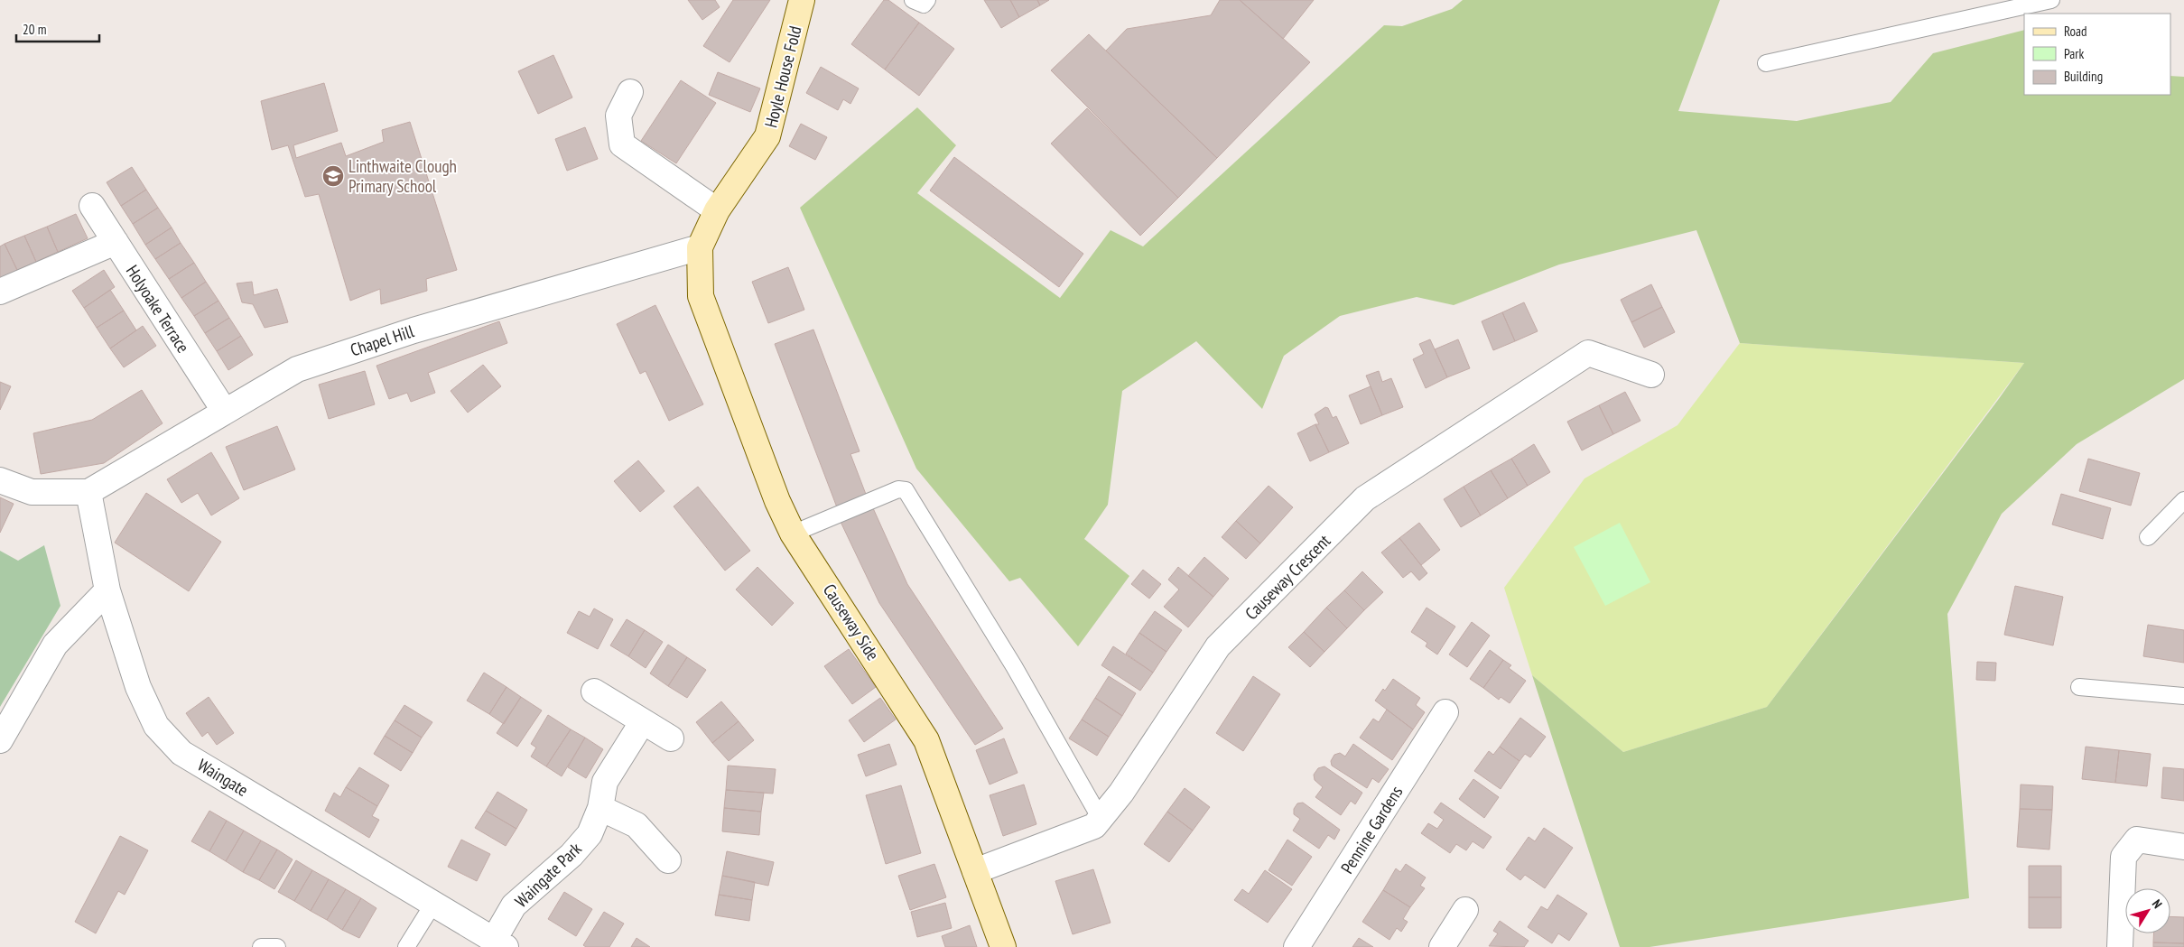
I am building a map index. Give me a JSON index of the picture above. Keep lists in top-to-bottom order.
{
  "streets": {
    "street": [
      "Hoyle House Fold",
      "Holyoake Terrace",
      "Chapel Hill",
      "Causeway Crescent",
      "Causeway Side",
      "Waingate",
      "Pennine Gardens",
      "Waingate Park"
    ]
  },
  "crossings": [
    ["Hoyle House Fold", "Chapel Hill"],
    ["Hoyle House Fold", "Causeway Side"],
    ["Holyoake Terrace", "Chapel Hill"],
    ["Chapel Hill", "Waingate"],
    ["Causeway Crescent", "Causeway Side"],
    ["Waingate", "Waingate Park"]
  ],
  "places": {
    "school or university": ["Linthwaite Clough Primary School"]
  },
  "legend": ["Road", "Park", "Building"],
  "scale_bar": "20 m",
  "north": "top right"
}
